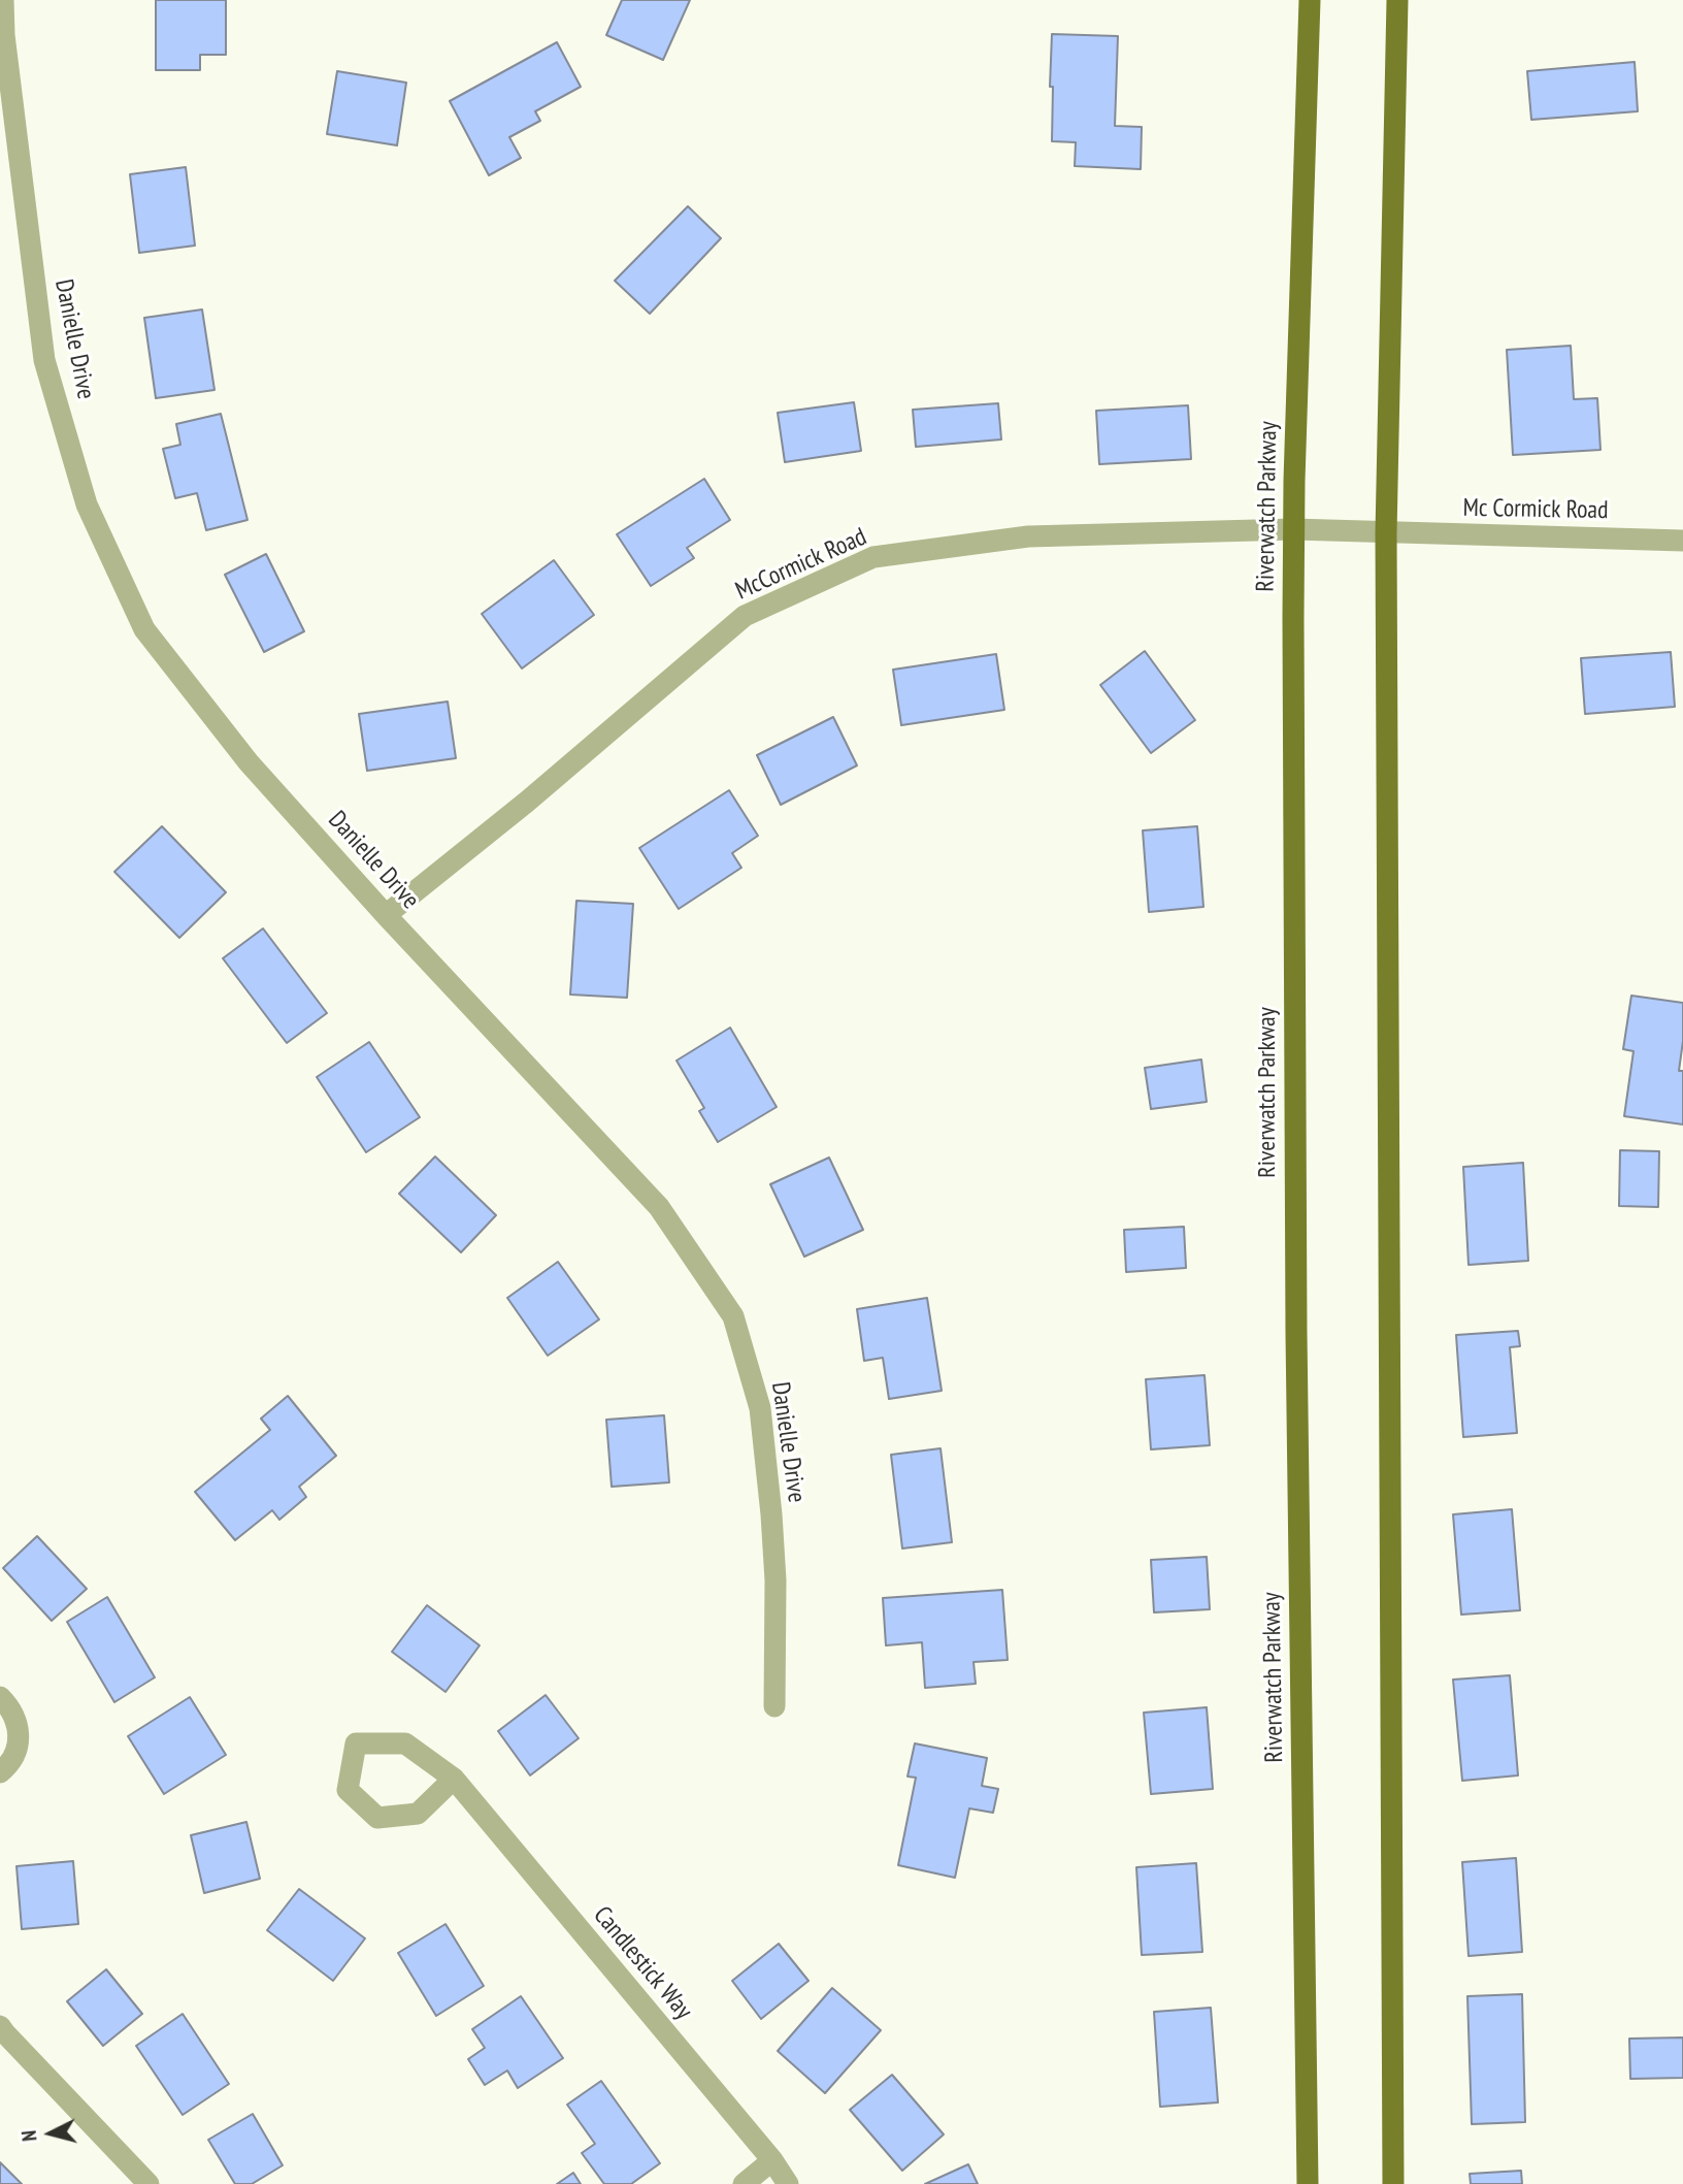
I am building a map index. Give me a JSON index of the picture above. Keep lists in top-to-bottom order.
{
  "streets": {
    "main road": ["Riverwatch Parkway"],
    "street": [
      "Danielle Drive",
      "Mc Cormick Road",
      "McCormick Road",
      "Candlestick Way"
    ]
  },
  "crossings": [
    ["Danielle Drive", "McCormick Road"],
    ["Riverwatch Parkway", "McCormick Road"],
    ["Mc Cormick Road", "McCormick Road"]
  ],
  "north": "left"
}
